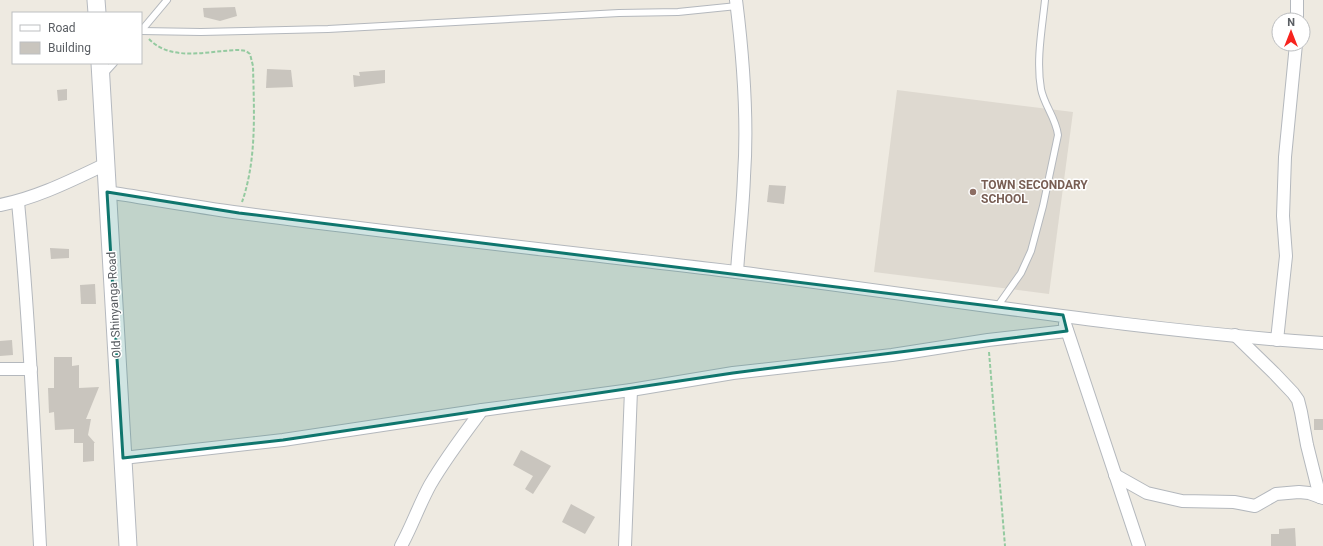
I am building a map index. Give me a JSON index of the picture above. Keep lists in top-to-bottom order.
{
  "streets": {
    "main road": ["Old Shinyanga Road"]
  },
  "places": ["TOWN SECONDARY SCHOOL"],
  "legend": ["Road", "Building"],
  "north": "top"
}
